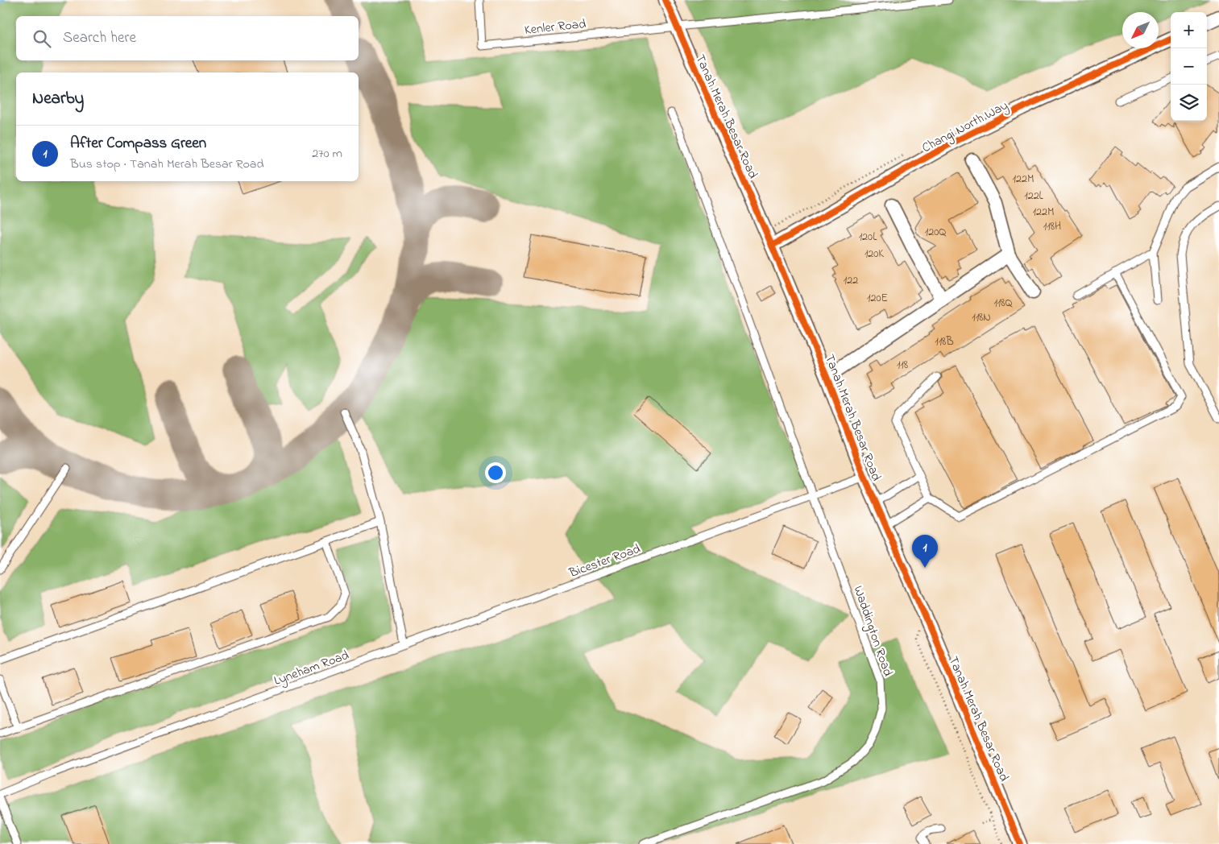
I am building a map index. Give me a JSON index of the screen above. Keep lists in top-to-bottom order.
{
  "streets": {
    "street": ["Tanah Merah Besar Road", "Changi North Way"],
    "lane": [
      "Kenler Road",
      "Bicester Road",
      "Waddington Road",
      "Lyneham Road"
    ]
  },
  "crossings": [
    ["Kenler Road", "Tanah Merah Besar Road"],
    ["Tanah Merah Besar Road", "Changi North Way"],
    ["Tanah Merah Besar Road", "Bicester Road"],
    ["Bicester Road", "Waddington Road"],
    ["Bicester Road", "Lyneham Road"]
  ],
  "house_numbers": [
    "122M",
    "122L",
    "122M",
    "118H",
    "120Q",
    "120L",
    "120K",
    "122",
    "120E",
    "118Q",
    "118N",
    "118B",
    "118"
  ],
  "north": "bottom left",
  "page": {
    "map_buttons": ["+", "−"],
    "search": "Search here",
    "heading": "Nearby",
    "list": [
      {
        "mark": "1",
        "name": "After Compass Green",
        "note": "Bus stop · Tanah Merah Besar Road",
        "value": "270 m"
      }
    ],
    "pins": "1"
  }
}
